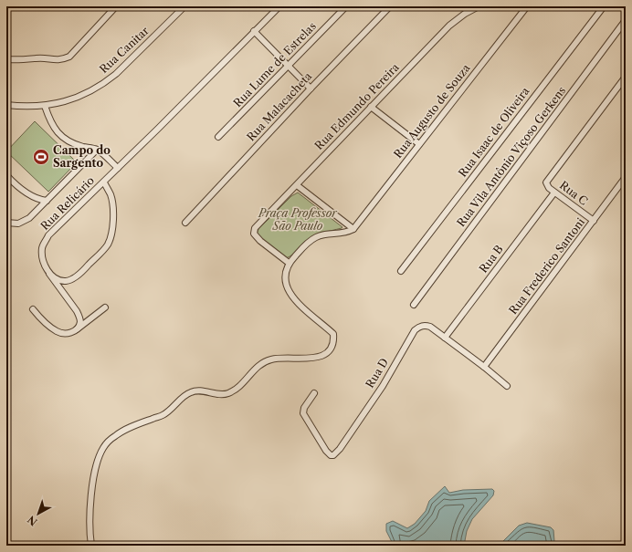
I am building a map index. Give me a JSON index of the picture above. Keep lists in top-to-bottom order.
{
  "streets": {
    "street": [
      "Rua Canitar",
      "Rua Lume de Estrelas",
      "Rua Malacacheta",
      "Rua Edmundo Pereira",
      "Rua Augusto de Souza",
      "Rua Isaac de Oliveira",
      "Rua Vila Antônio Viçoso Gerkens",
      "Rua C",
      "Rua Relicário",
      "Rua B",
      "Rua Frederico Santoni",
      "Rua D"
    ]
  },
  "crossings": [
    ["Rua C", "Rua B"],
    ["Rua C", "Rua Frederico Santoni"],
    ["Rua B", "Rua D"],
    ["Rua Frederico Santoni", "Rua D"]
  ],
  "parks": ["Praça Professor São Paulo"],
  "places": {
    "sports": ["Campo do Sargento"]
  },
  "north": "bottom left"
}
